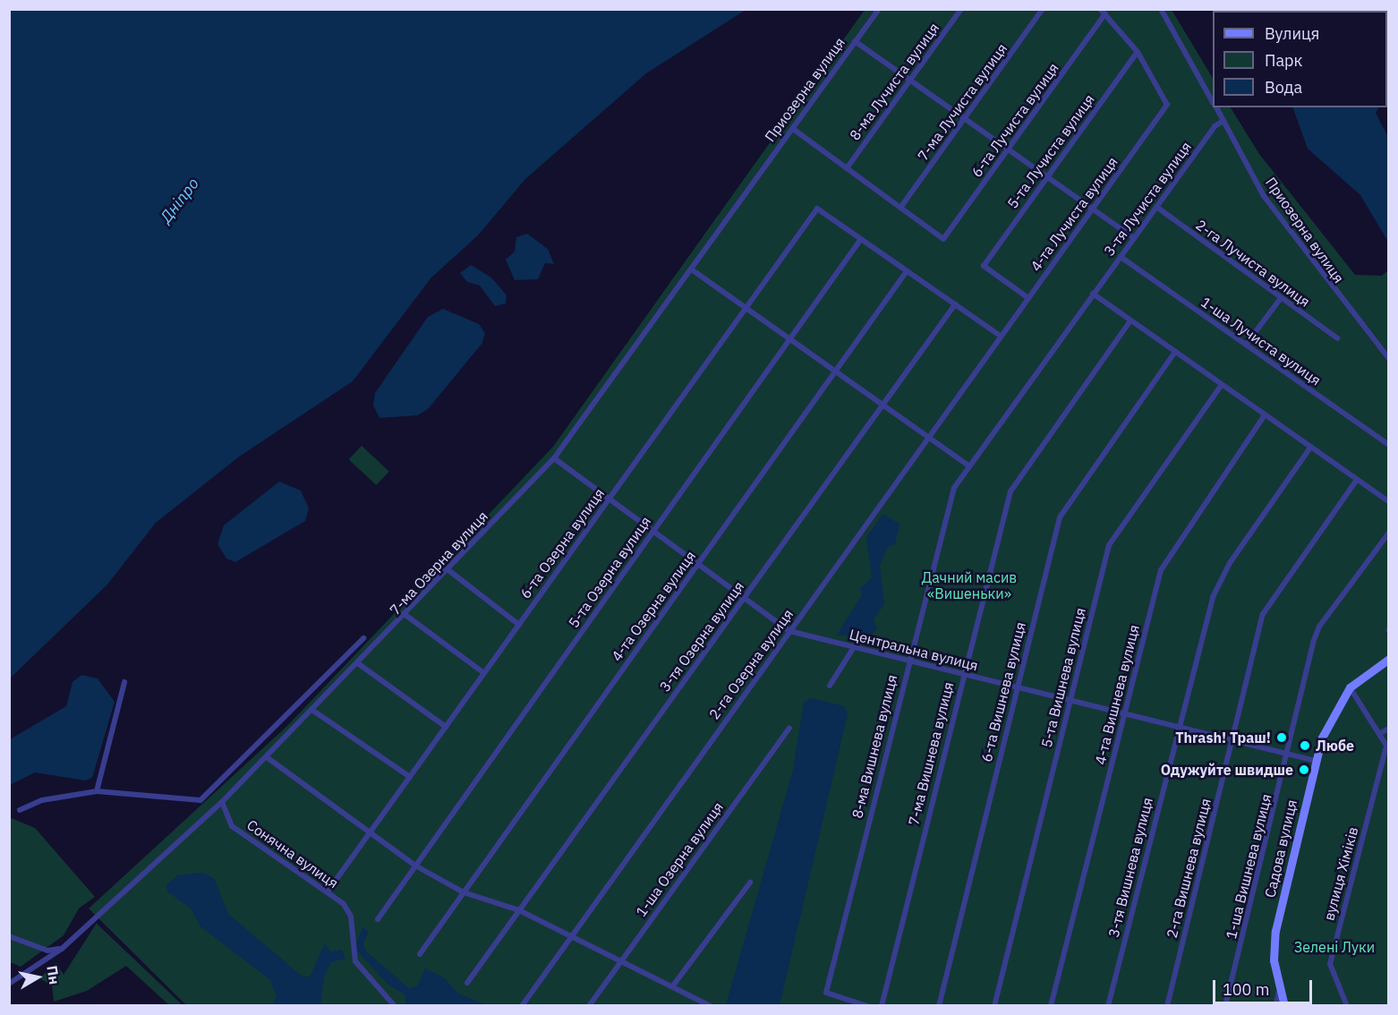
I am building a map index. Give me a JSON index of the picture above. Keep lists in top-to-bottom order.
{
  "streets": {
    "street": [
      "8-ма Лучиста вулиця",
      "Приозерна вулиця",
      "7-ма Лучиста вулиця",
      "6-та Лучиста вулиця",
      "5-та Лучиста вулиця",
      "3-тя Лучиста вулиця",
      "4-та Лучиста вулиця",
      "2-га Лучиста вулиця",
      "1-ша Лучиста вулиця",
      "6-та Озерна вулиця",
      "7-ма Озерна вулиця",
      "5-та Озерна вулиця",
      "4-та Озерна вулиця",
      "3-тя Озерна вулиця",
      "Центральна вулиця",
      "2-га Озерна вулиця",
      "5-та Вишнева вулиця",
      "6-та Вишнева вулиця",
      "4-та Вишнева вулиця",
      "8-ма Вишнева вулиця",
      "7-ма Вишнева вулиця",
      "Садова вулиця",
      "Сонячна вулиця",
      "1-ша Озерна вулиця",
      "1-ша Вишнева вулиця",
      "3-тя Вишнева вулиця",
      "2-га Вишнева вулиця",
      "вулиця Хіміків"
    ]
  },
  "crossings": [
    ["Приозерна вулиця", "3-тя Лучиста вулиця"],
    ["Приозерна вулиця", "7-ма Озерна вулиця"],
    ["7-ма Лучиста вулиця", "6-та Лучиста вулиця"],
    ["5-та Лучиста вулиця", "4-та Лучиста вулиця"],
    ["3-тя Лучиста вулиця", "2-га Лучиста вулиця"],
    ["3-тя Лучиста вулиця", "1-ша Лучиста вулиця"],
    ["3-тя Лучиста вулиця", "8-ма Вишнева вулиця"],
    ["4-та Лучиста вулиця", "2-га Озерна вулиця"],
    ["6-та Озерна вулиця", "5-та Озерна вулиця"],
    ["6-та Озерна вулиця", "Центральна вулиця"],
    ["6-та Озерна вулиця", "Сонячна вулиця"],
    ["7-ма Озерна вулиця", "Центральна вулиця"],
    ["7-ма Озерна вулиця", "Сонячна вулиця"],
    ["5-та Озерна вулиця", "Центральна вулиця"],
    ["4-та Озерна вулиця", "Центральна вулиця"],
    ["3-тя Озерна вулиця", "Центральна вулиця"],
    ["Центральна вулиця", "2-га Озерна вулиця"],
    ["Центральна вулиця", "5-та Вишнева вулиця"],
    ["Центральна вулиця", "6-та Вишнева вулиця"],
    ["Центральна вулиця", "4-та Вишнева вулиця"],
    ["Центральна вулиця", "8-ма Вишнева вулиця"],
    ["Центральна вулиця", "7-ма Вишнева вулиця"],
    ["Центральна вулиця", "Садова вулиця"],
    ["Центральна вулиця", "1-ша Вишнева вулиця"],
    ["Центральна вулиця", "3-тя Вишнева вулиця"],
    ["Центральна вулиця", "2-га Вишнева вулиця"]
  ],
  "water": ["Дніпро"],
  "parks": ["Дачний масив «Вишеньки»", "Зелені Луки"],
  "places": ["Thrash! Траш!", "Любе", "Одужуйте швидше"],
  "legend": ["Вулиця", "Парк", "Вода"],
  "scale_bar": "100 m",
  "north": "right"
}
